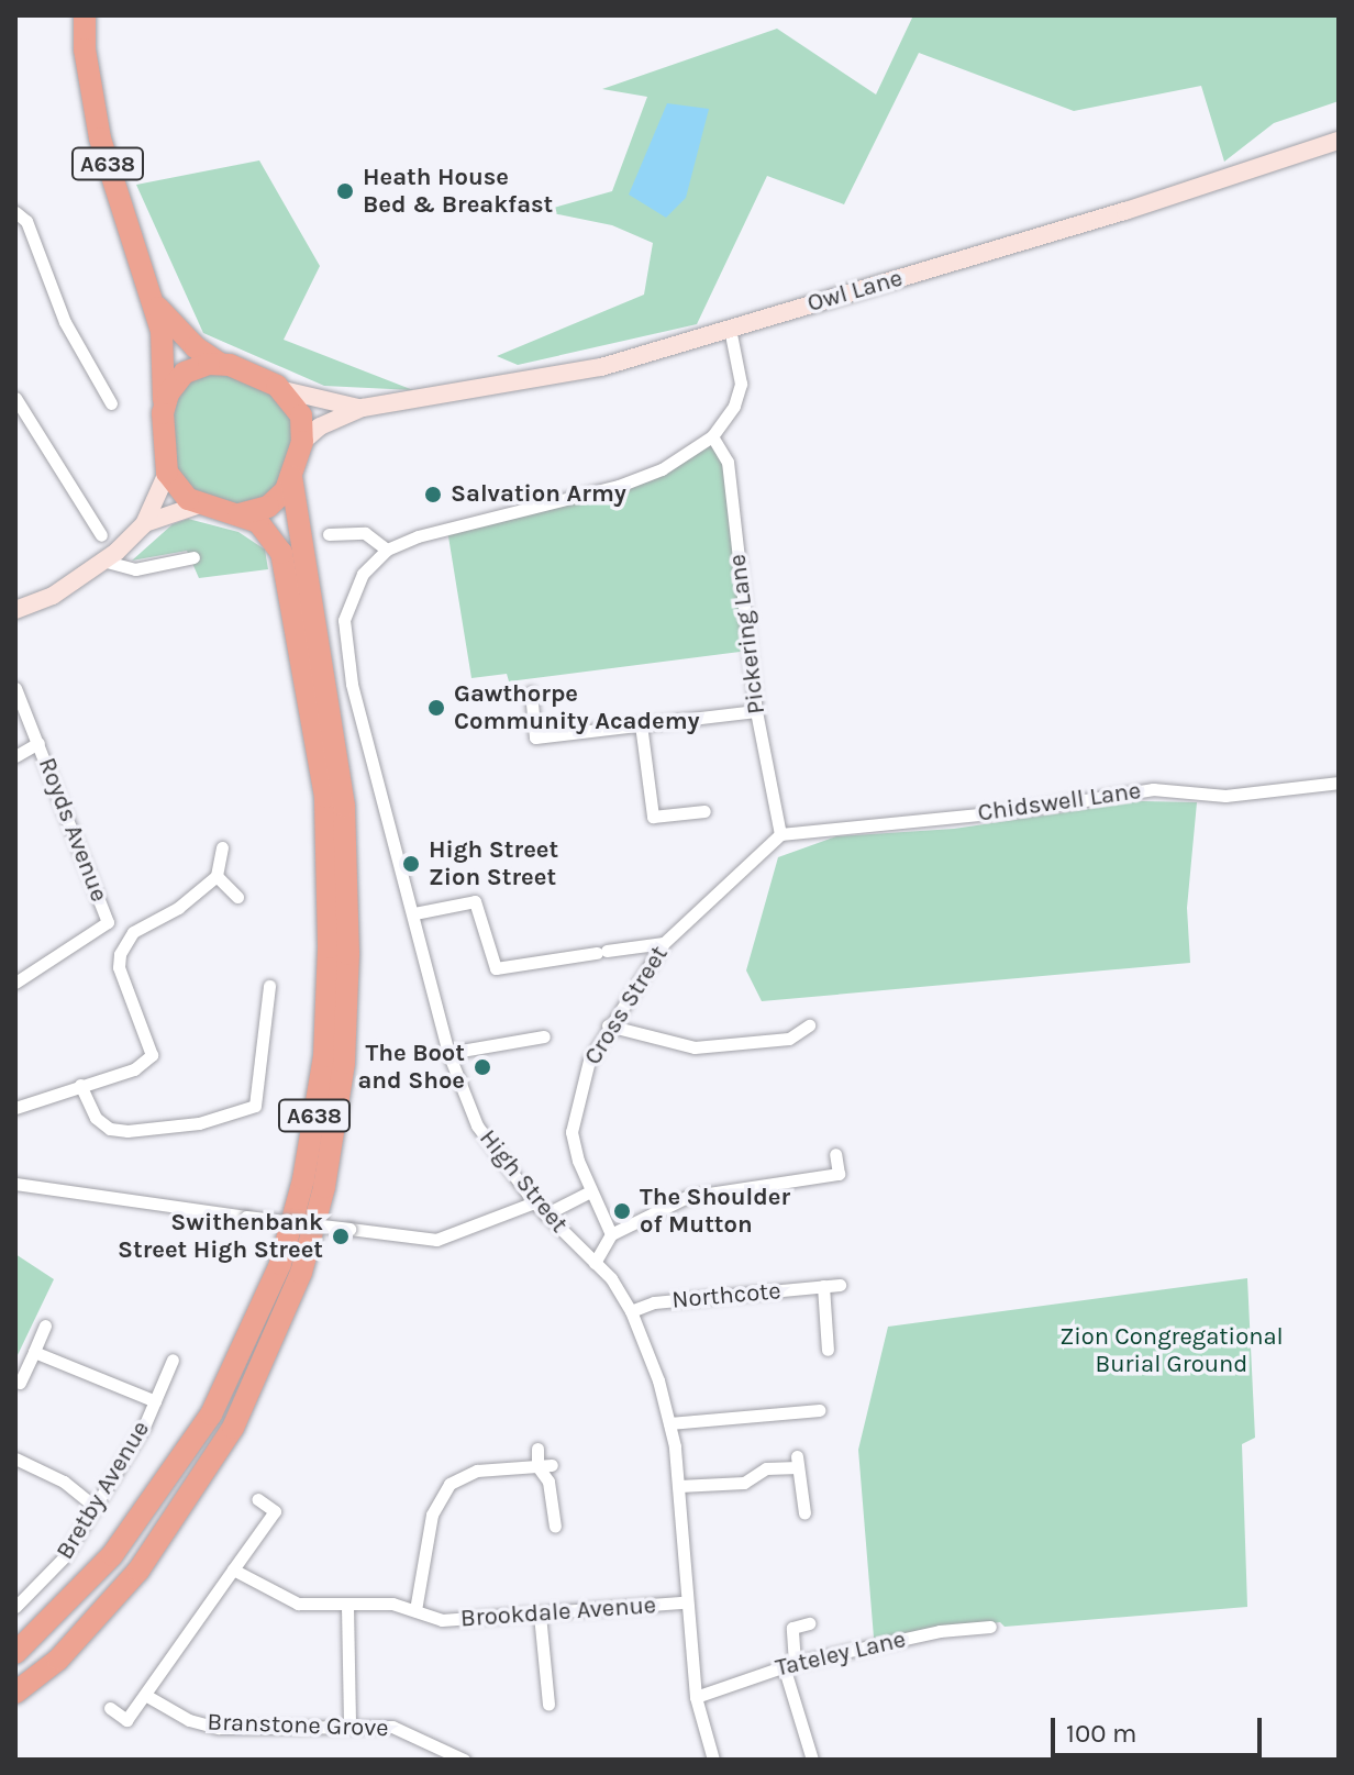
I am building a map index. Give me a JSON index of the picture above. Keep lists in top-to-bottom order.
{
  "streets": {
    "highway": ["A638"],
    "main road": ["Owl Lane"],
    "street": [
      "Pickering Lane",
      "Chidswell Lane",
      "Royds Avenue",
      "Cross Street",
      "High Street",
      "Northcote",
      "Bretby Avenue",
      "Brookdale Avenue",
      "Tateley Lane",
      "Branstone Grove"
    ]
  },
  "crossings": [
    ["A638", "Owl Lane"],
    ["Pickering Lane", "Chidswell Lane"],
    ["Pickering Lane", "Cross Street"],
    ["Chidswell Lane", "Cross Street"],
    ["High Street", "Northcote"],
    ["High Street", "Brookdale Avenue"],
    ["High Street", "Tateley Lane"]
  ],
  "parks": ["Zion Congregational Burial Ground"],
  "places": [
    "Heath House Bed & Breakfast",
    "Salvation Army",
    "Gawthorpe Community Academy",
    "High Street Zion Street",
    "The Boot and Shoe",
    "The Shoulder of Mutton",
    "Swithenbank Street High Street"
  ],
  "scale_bar": "100 m"
}
